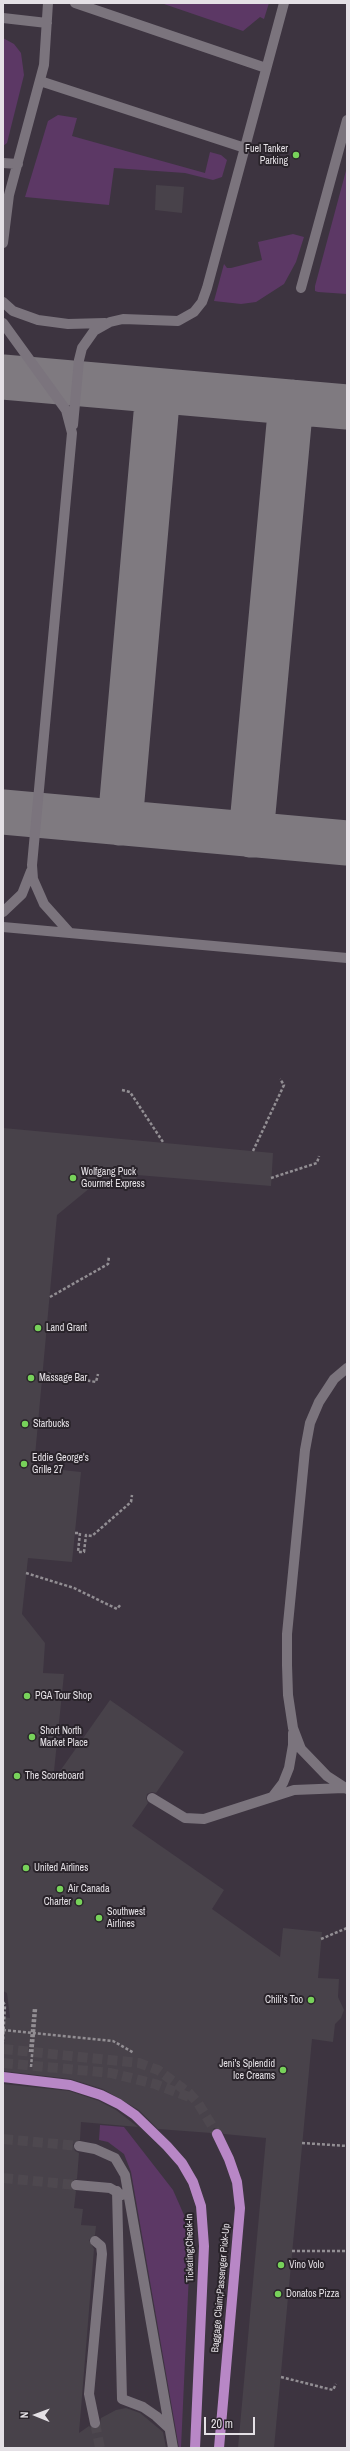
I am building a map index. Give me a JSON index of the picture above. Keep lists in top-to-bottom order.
{
  "streets": {
    "main road": ["Ticketing;Check-In", "Baggage Claim;Passenger Pick-Up"]
  },
  "places": [
    "Fuel Tanker Parking",
    "Wolfgang Puck Gourmet Express",
    "Land Grant",
    "Massage Bar",
    "Starbucks",
    "Eddie George's Grille 27",
    "PGA Tour Shop",
    "Short North Market Place",
    "The Scoreboard",
    "United Airlines",
    "Air Canada",
    "Charter",
    "Southwest Airlines",
    "Chili's Too",
    "Jeni's Splendid Ice Creams",
    "Vino Volo",
    "Donatos Pizza"
  ],
  "scale_bar": "20 m",
  "north": "left"
}
